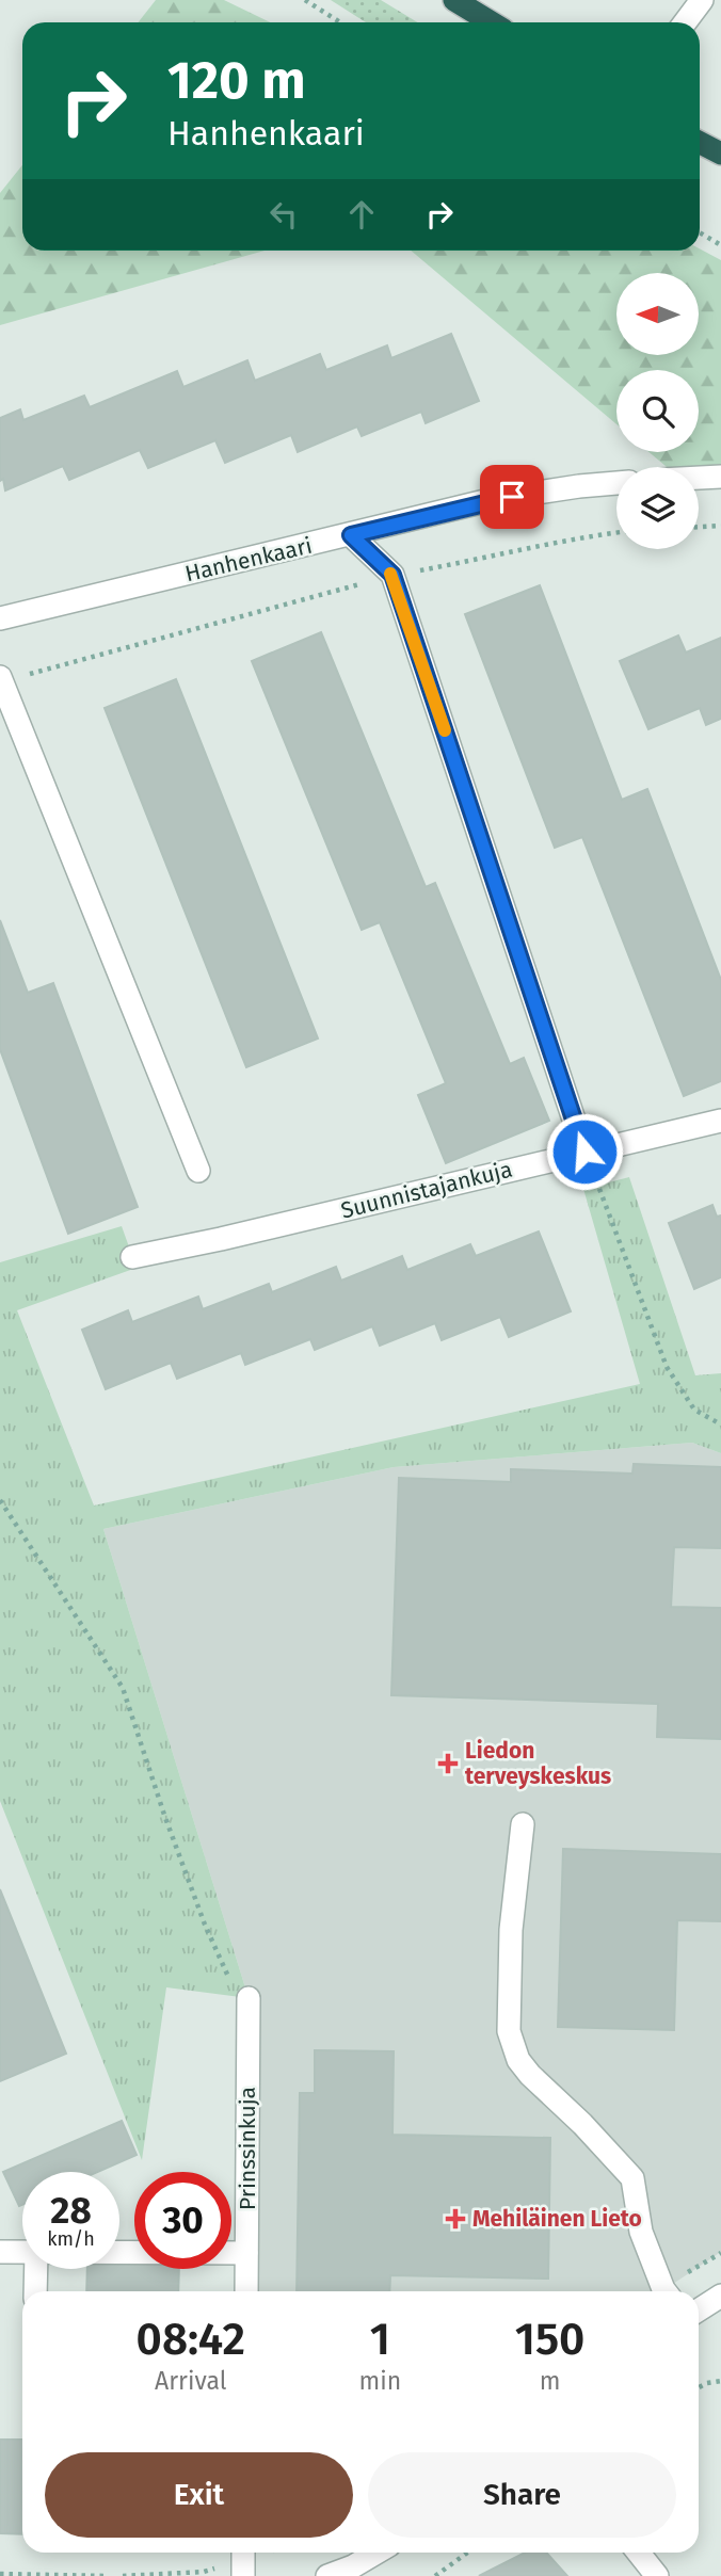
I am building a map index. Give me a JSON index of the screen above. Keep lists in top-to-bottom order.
{
  "streets": {
    "street": ["Hanhenkaari", "Suunnistajankuja", "Prinssinkuja"]
  },
  "places": {
    "health": ["Liedon terveyskeskus", "Mehiläinen Lieto"]
  },
  "north": "left",
  "page": {
    "turn": ["120 m", "Hanhenkaari"],
    "speed": "28 km/h",
    "limit": "30",
    "eta": [
      "08:42",
      "Arrival",
      "1",
      "min",
      "150",
      "m"
    ],
    "buttons": ["Exit", "Share"]
  }
}
